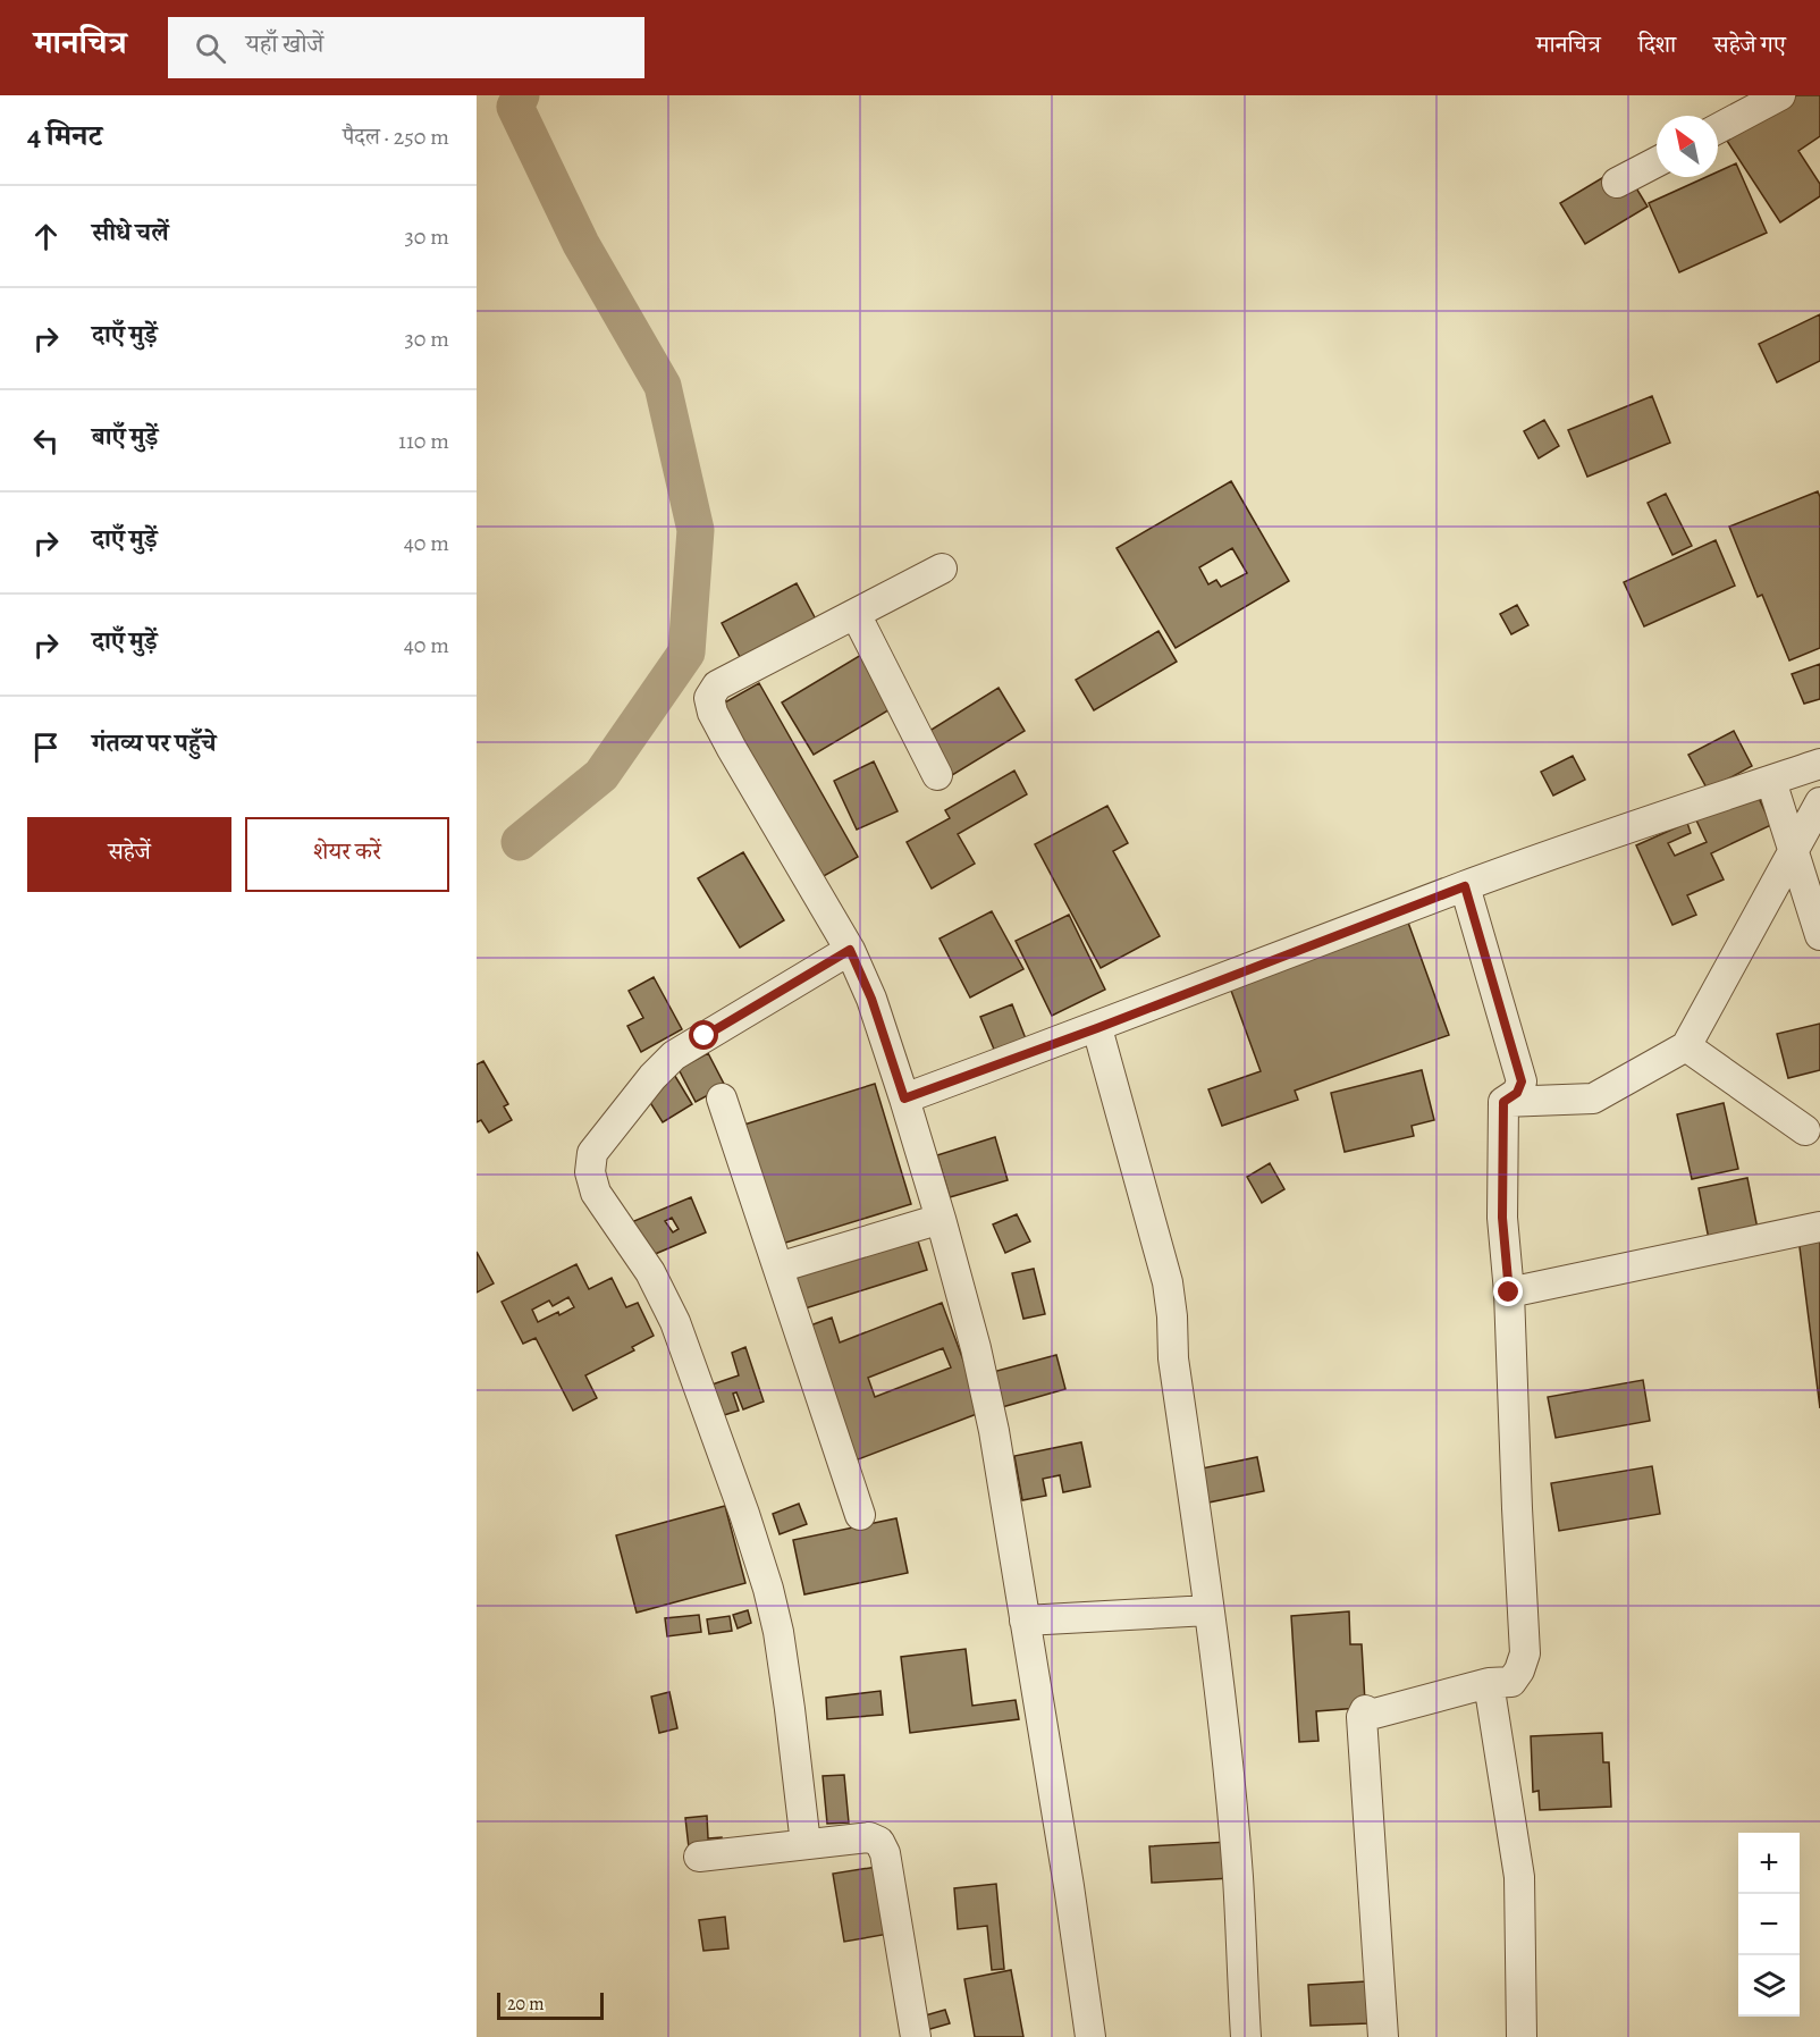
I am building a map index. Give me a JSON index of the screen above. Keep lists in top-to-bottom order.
{
  "scale_bar": "20 m",
  "north": "top left",
  "page": {
    "header": "मानचित्र",
    "search": "यहाँ खोजें",
    "nav": ["मानचित्र", "दिशा", "सहेजे गए"],
    "heading": ["4 मिनट", "पैदल · 250 m"],
    "list": [
      ["सीधे चलें", "30 m"],
      ["दाएँ मुड़ें", "30 m"],
      ["बाएँ मुड़ें", "110 m"],
      ["दाएँ मुड़ें", "40 m"],
      ["दाएँ मुड़ें", "40 m"],
      "गंतव्य पर पहुँचे"
    ],
    "buttons": ["सहेजें", "शेयर करें"],
    "map_buttons": ["+", "−"],
    "scale": "20 m"
  }
}
